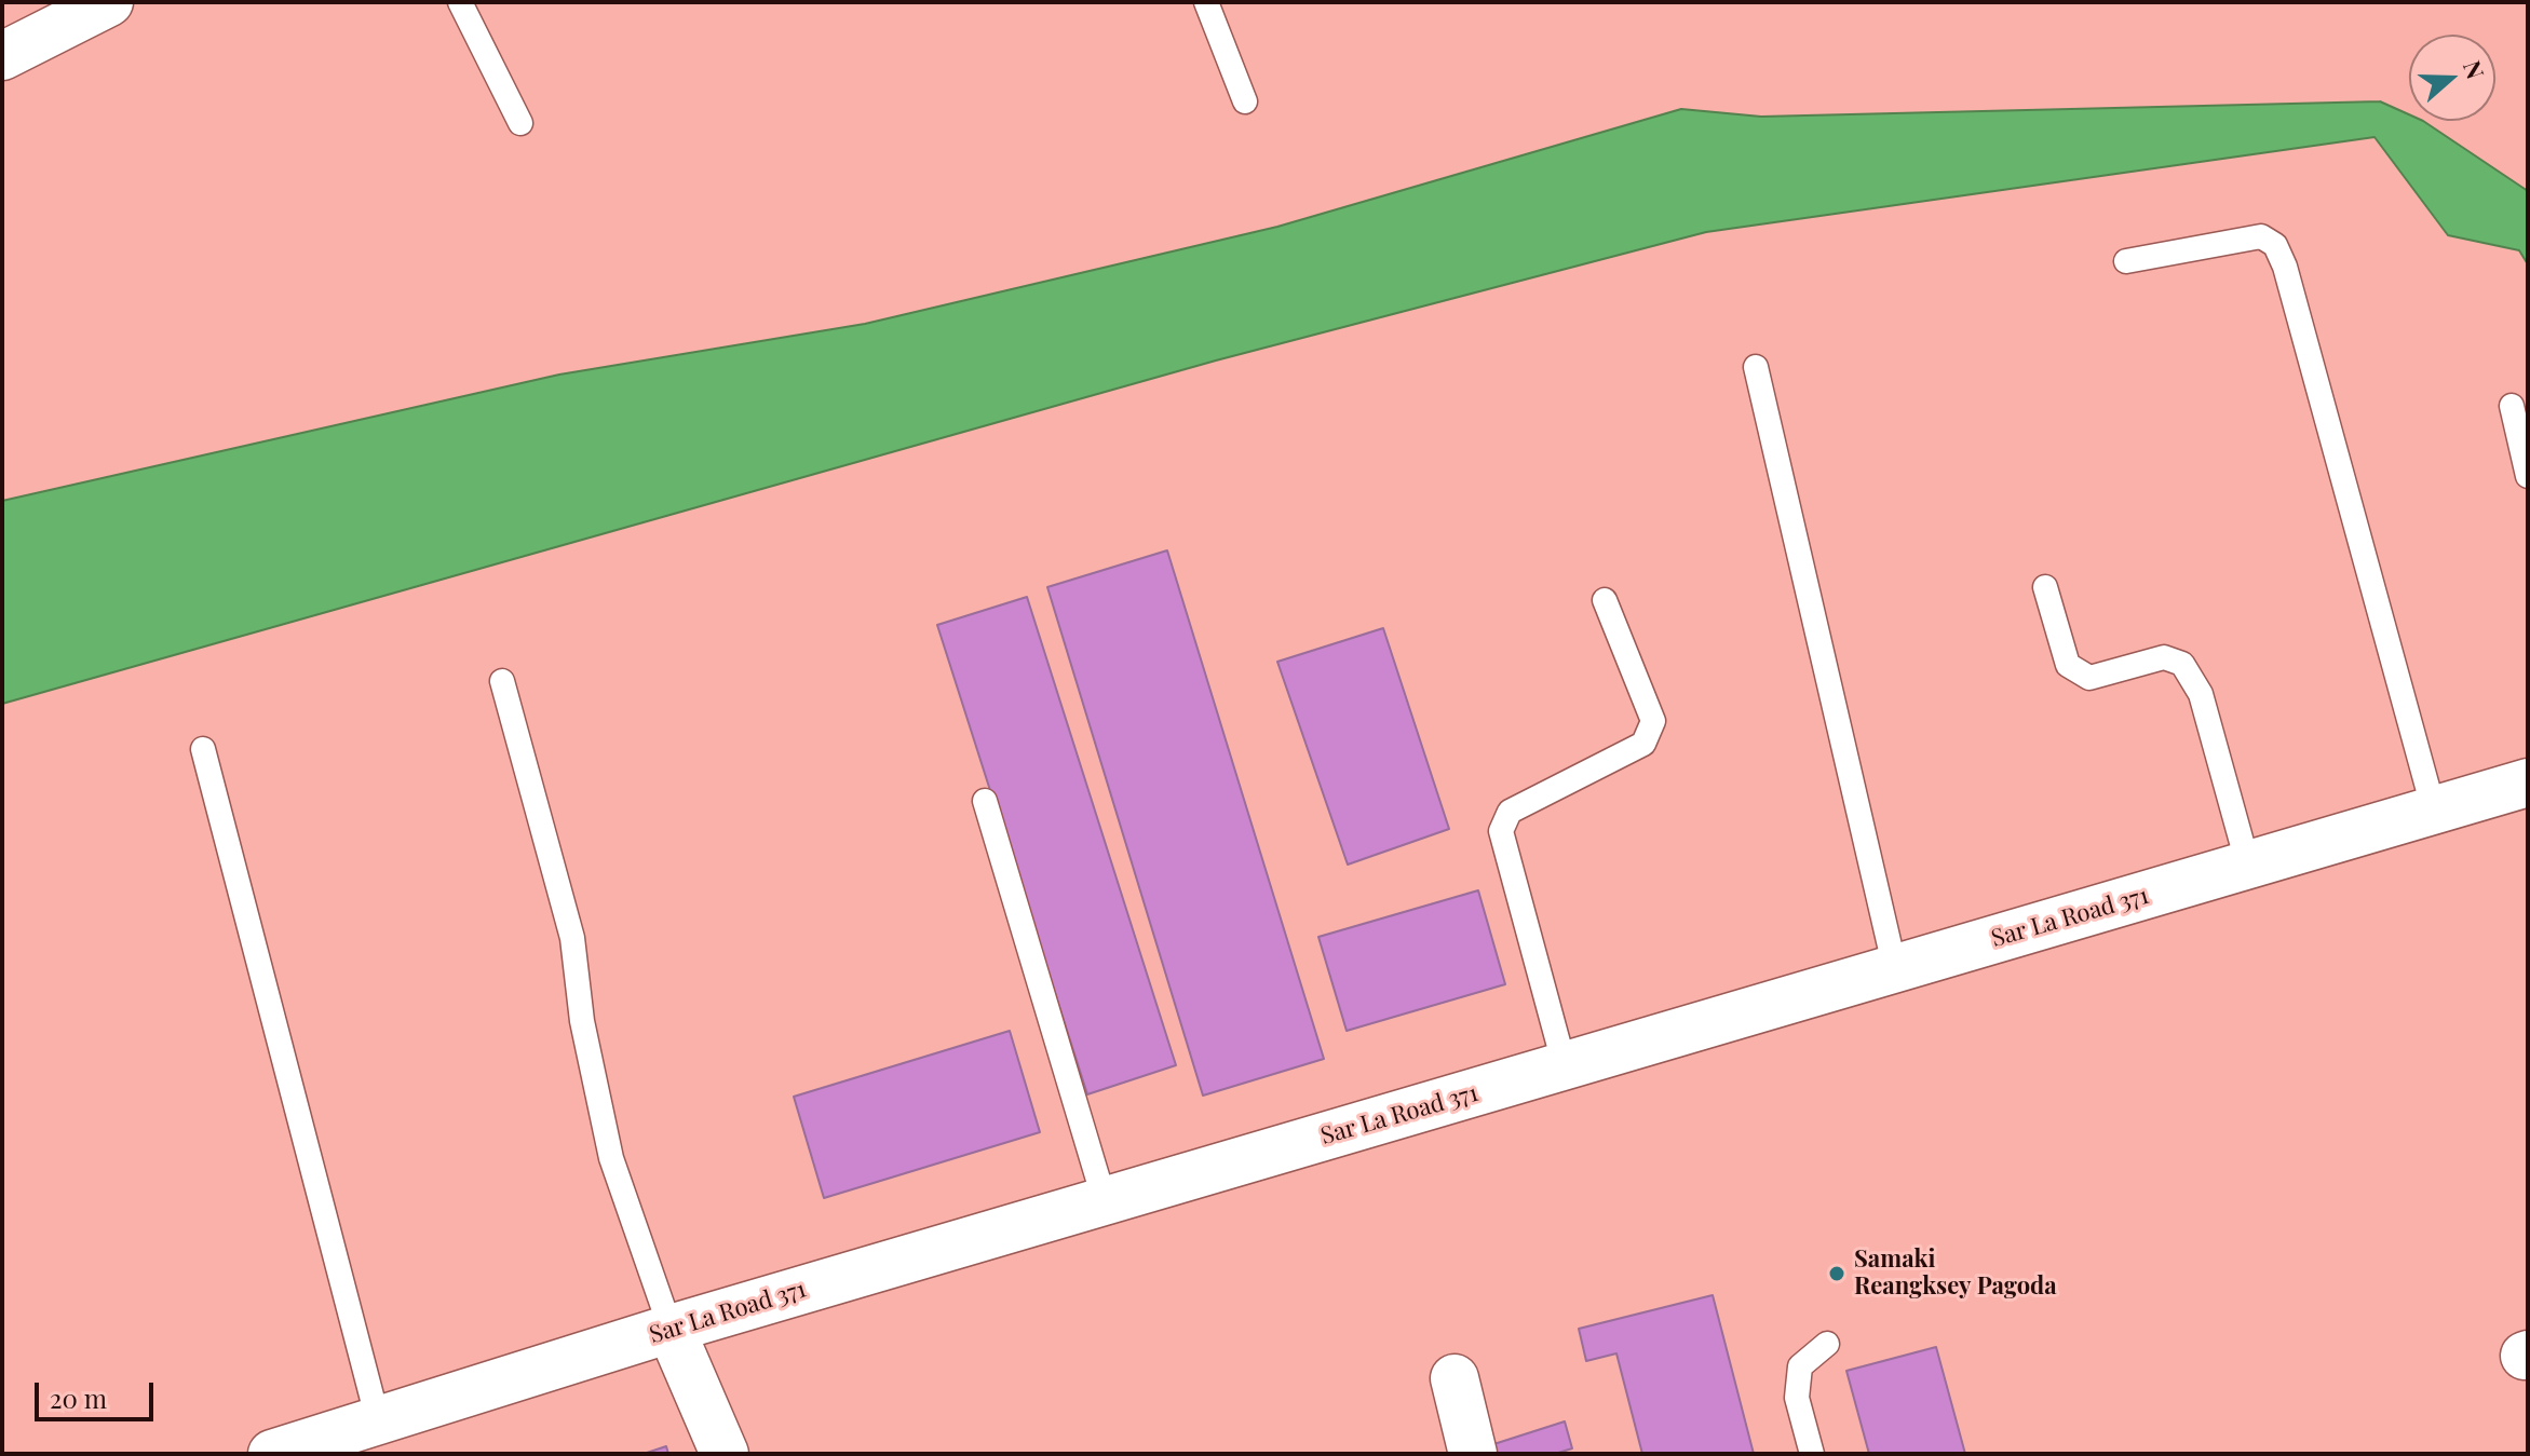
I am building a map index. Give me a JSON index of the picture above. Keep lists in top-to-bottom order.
{
  "streets": {
    "street": ["Sar La Road 371"]
  },
  "places": ["Samaki Reangksey Pagoda"],
  "scale_bar": "20 m",
  "north": "right"
}
